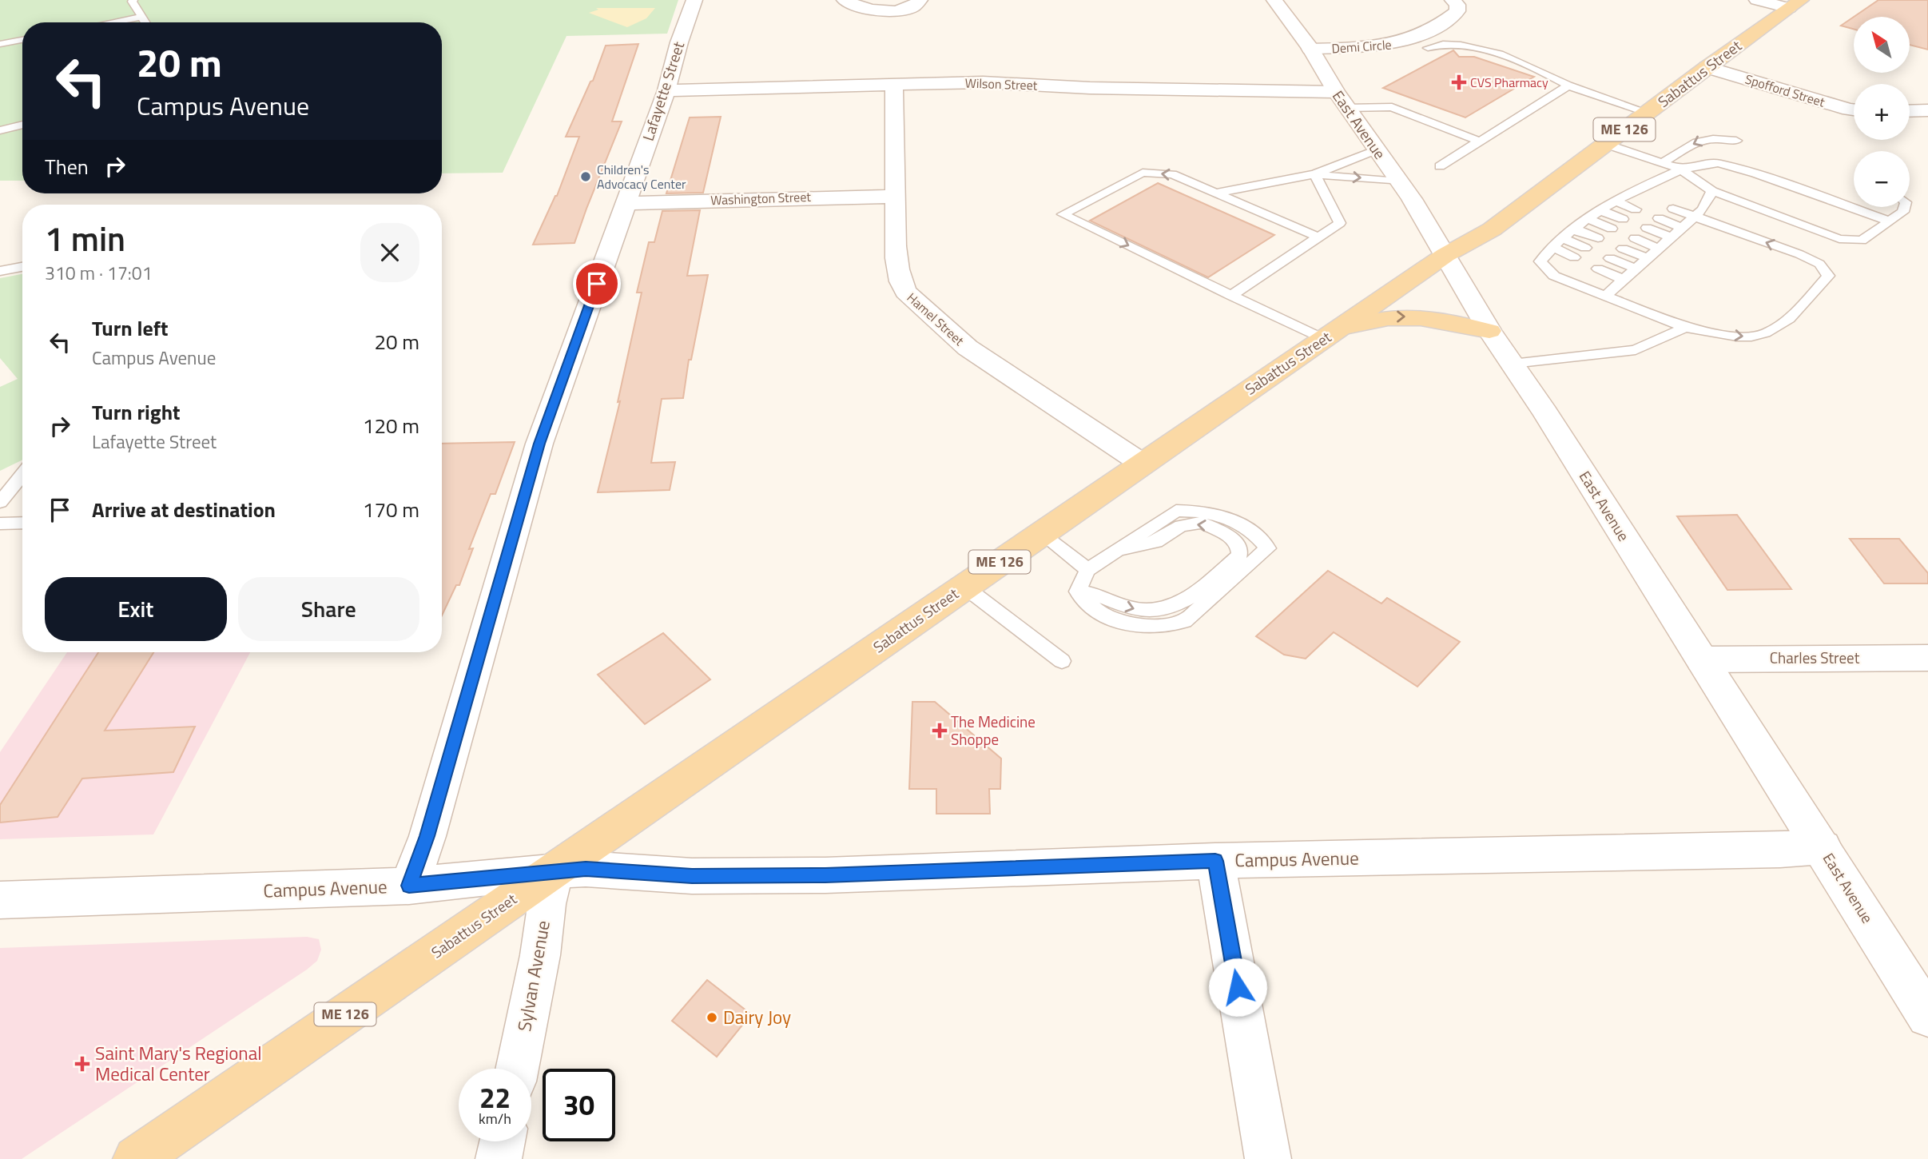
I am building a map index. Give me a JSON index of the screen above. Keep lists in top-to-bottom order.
{
  "streets": {
    "main road": ["Sabattus Street", "ME 126"],
    "street": [
      "Demi Circle",
      "Wilson Street",
      "Spofford Street",
      "Lafayette Street",
      "East Avenue",
      "Washington Street",
      "Hamel Street",
      "Charles Street",
      "Campus Avenue",
      "Sylvan Avenue"
    ]
  },
  "crossings": [
    ["Demi Circle", "East Avenue"],
    ["Sabattus Street", "Spofford Street"],
    ["Sabattus Street", "East Avenue"],
    ["Sabattus Street", "Hamel Street"],
    ["Sabattus Street", "Campus Avenue"],
    ["Sabattus Street", "Sylvan Avenue"],
    ["Wilson Street", "Lafayette Street"],
    ["Wilson Street", "East Avenue"],
    ["Wilson Street", "Hamel Street"],
    ["Lafayette Street", "Washington Street"],
    ["Lafayette Street", "Campus Avenue"],
    ["East Avenue", "Charles Street"],
    ["East Avenue", "Campus Avenue"],
    ["Washington Street", "Hamel Street"],
    ["Campus Avenue", "Sylvan Avenue"]
  ],
  "places": {
    "health": ["CVS Pharmacy", "The Medicine Shoppe", "Saint Mary's Regional Medical Center"],
    "other": ["Children's Advocacy Center", "Dairy Joy"]
  },
  "north": "top left",
  "page": {
    "map_buttons": ["+", "−"],
    "turn": ["20 m", "Campus Avenue"],
    "then": "Then",
    "heading": ["1 min", "310 m · 17:01"],
    "list": [
      {
        "name": "Turn left",
        "note": "Campus Avenue",
        "value": "20 m"
      },
      {
        "name": "Turn right",
        "note": "Lafayette Street",
        "value": "120 m"
      },
      {
        "name": "Arrive at destination",
        "value": "170 m"
      }
    ],
    "buttons": ["Exit", "Share"],
    "speed": "22 km/h",
    "limit": "30"
  }
}
